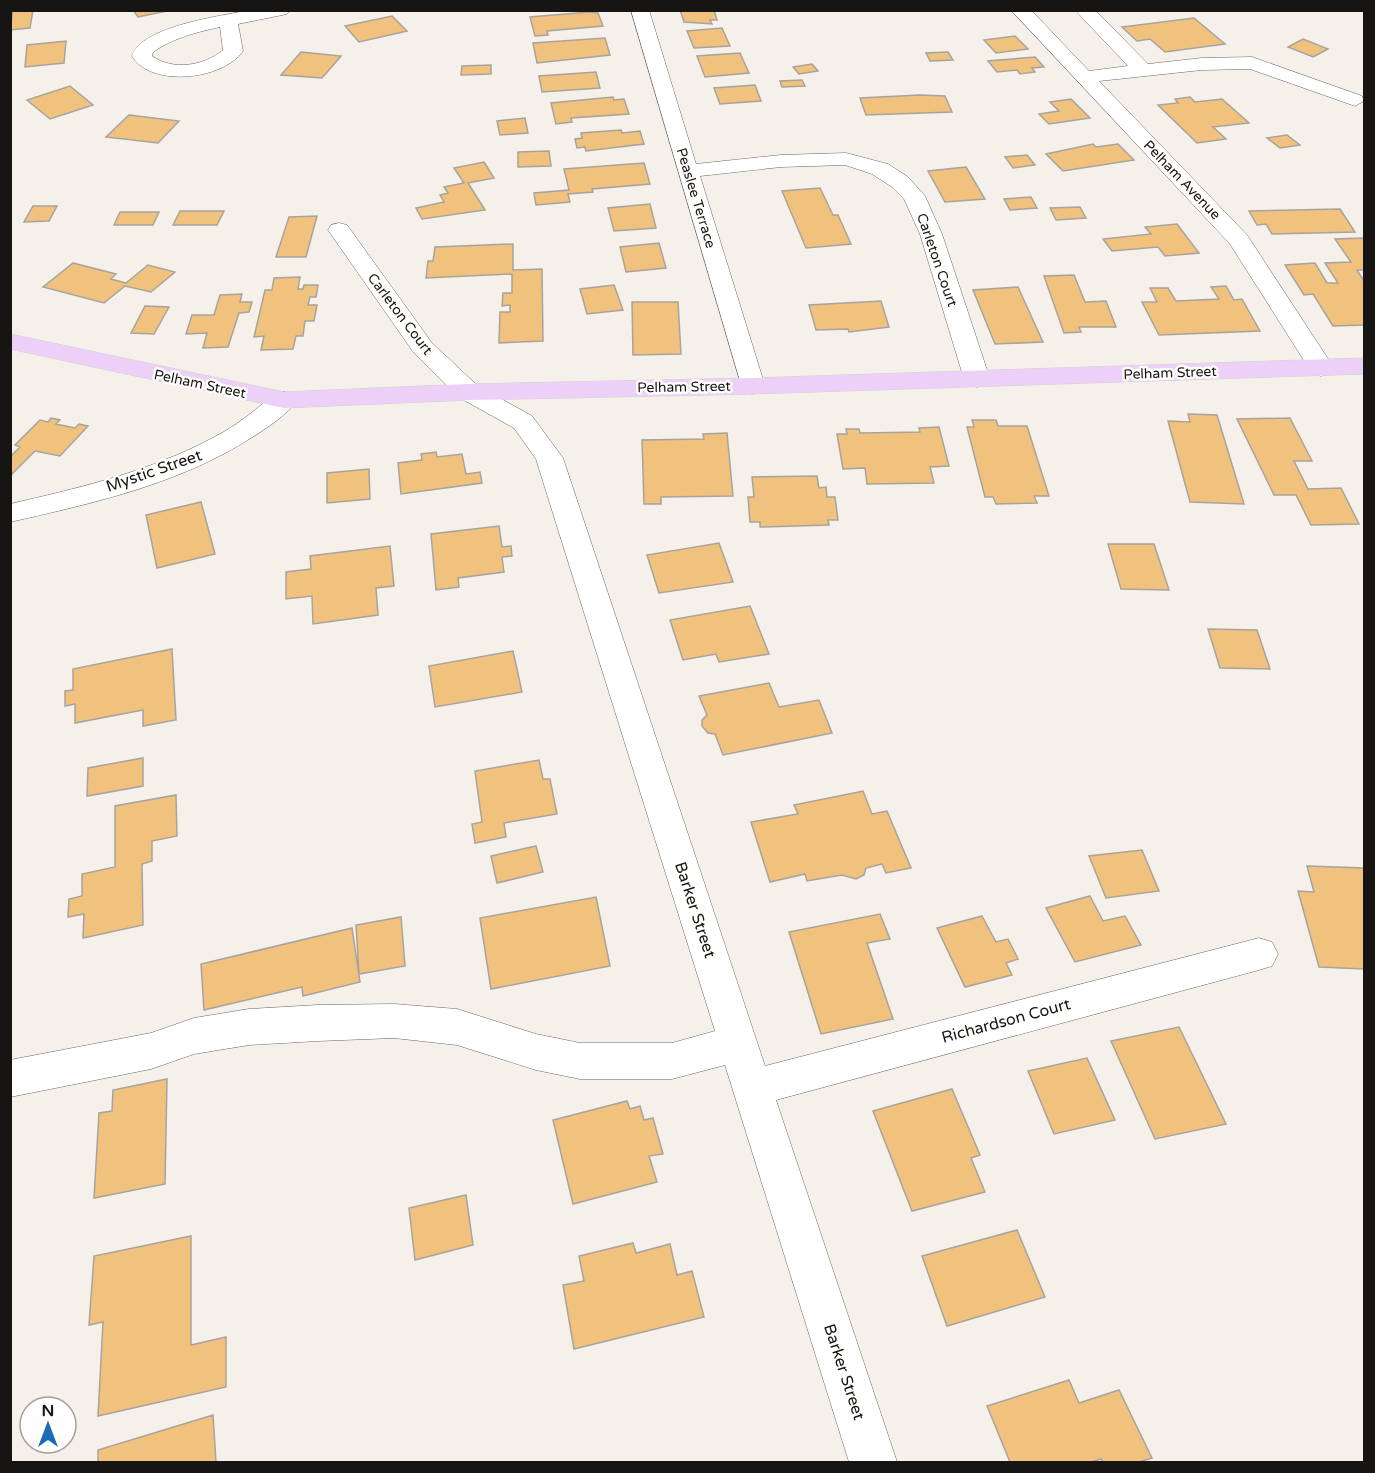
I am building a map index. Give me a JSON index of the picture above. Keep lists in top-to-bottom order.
{
  "streets": {
    "main road": ["Pelham Street"],
    "street": [
      "Pelham Avenue",
      "Peaslee Terrace",
      "Carleton Court",
      "Mystic Street",
      "Barker Street",
      "Richardson Court"
    ]
  },
  "crossings": [
    ["Pelham Avenue", "Pelham Street"],
    ["Peaslee Terrace", "Carleton Court"],
    ["Peaslee Terrace", "Pelham Street"],
    ["Carleton Court", "Pelham Street"],
    ["Carleton Court", "Barker Street"],
    ["Pelham Street", "Mystic Street"],
    ["Pelham Street", "Barker Street"],
    ["Barker Street", "Richardson Court"]
  ],
  "north": "top"
}
